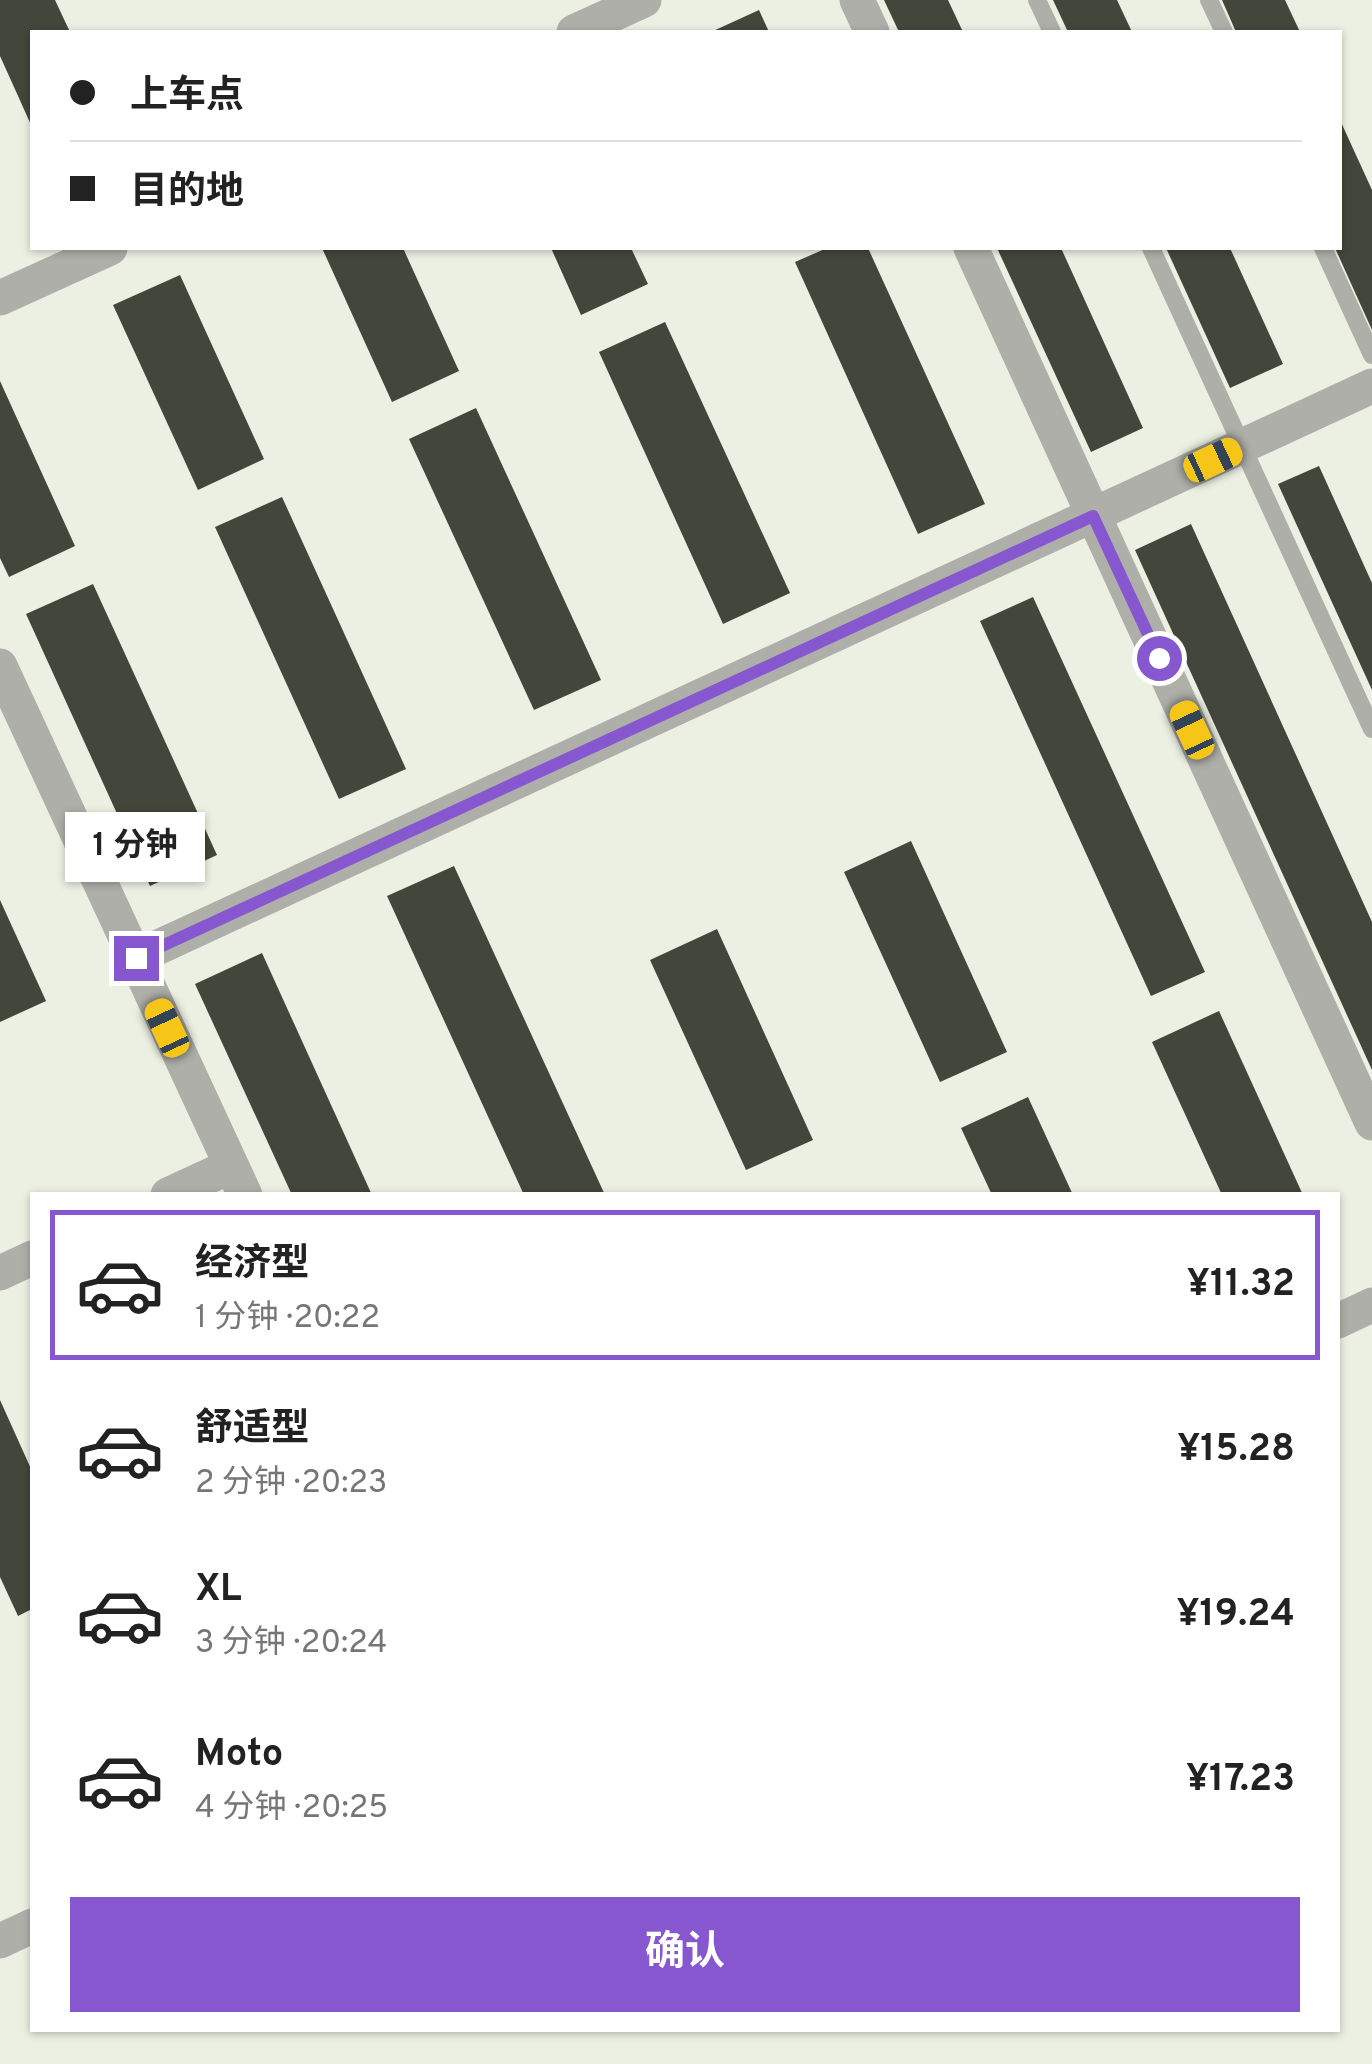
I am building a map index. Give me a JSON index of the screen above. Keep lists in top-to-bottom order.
{
  "page": {
    "banner": ["上车点", "目的地"],
    "bubble": "1 分钟",
    "list": [
      {
        "name": "经济型",
        "note": "1 分钟 · 20:22",
        "value": "¥11.32"
      },
      {
        "name": "舒适型",
        "note": "2 分钟 · 20:23",
        "value": "¥15.28"
      },
      {
        "name": "XL",
        "note": "3 分钟 · 20:24",
        "value": "¥19.24"
      },
      {
        "name": "Moto",
        "note": "4 分钟 · 20:25",
        "value": "¥17.23"
      }
    ],
    "buttons": "确认"
  }
}
